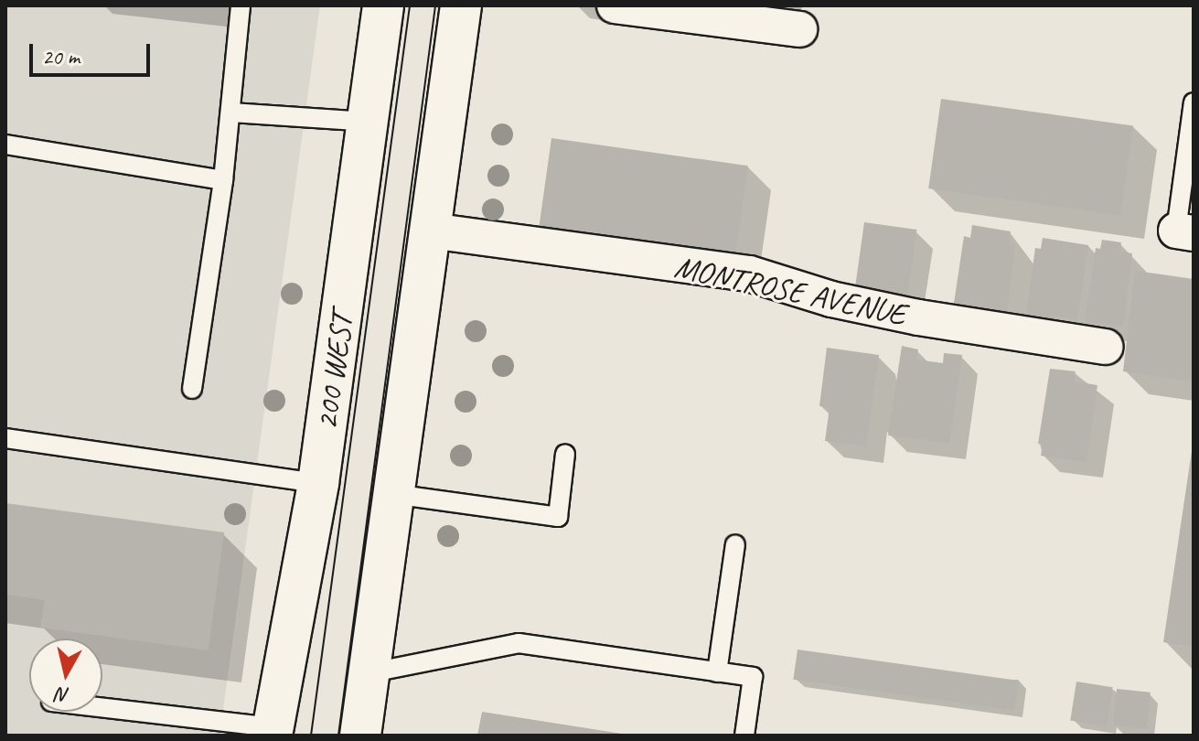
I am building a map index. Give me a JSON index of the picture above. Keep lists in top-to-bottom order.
{
  "streets": {
    "street": ["MONTROSE AVENUE", "200 WEST"]
  },
  "scale_bar": "20 m",
  "north": "bottom"
}
